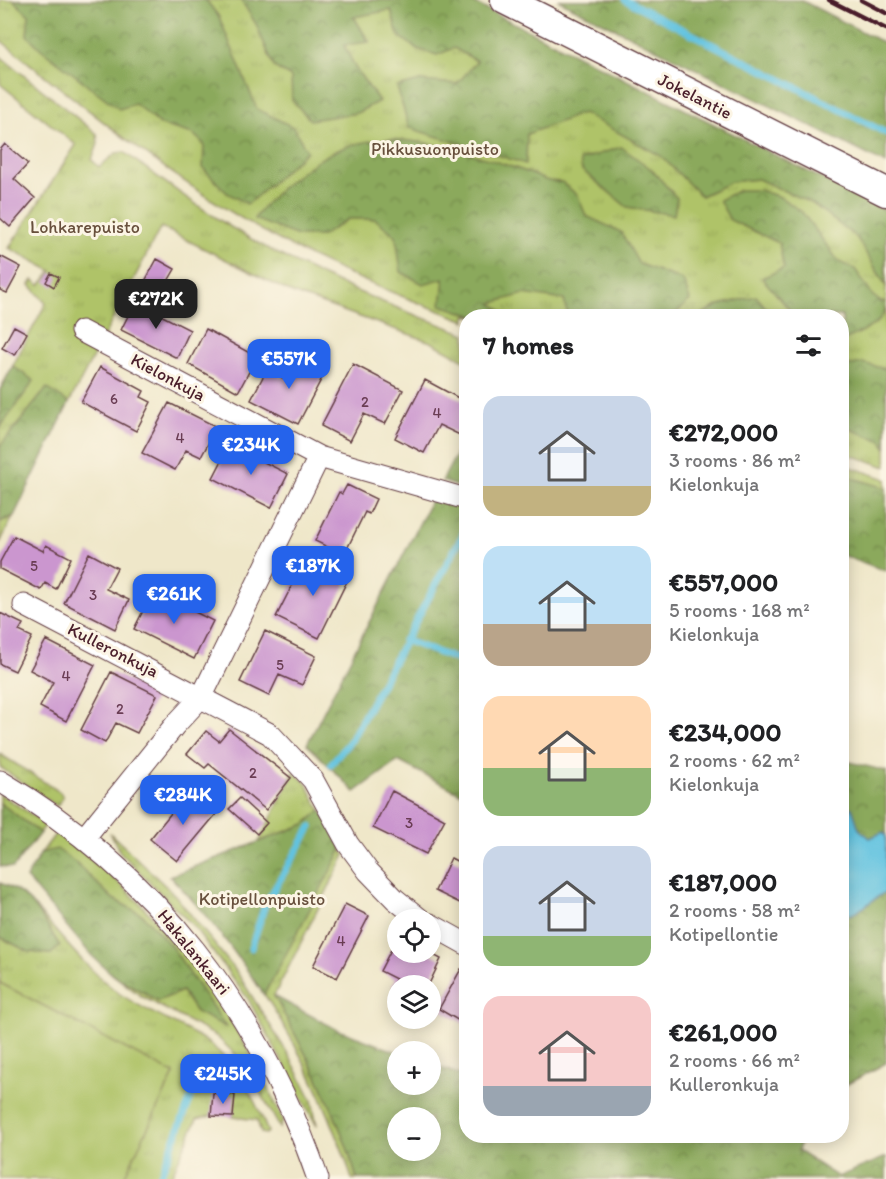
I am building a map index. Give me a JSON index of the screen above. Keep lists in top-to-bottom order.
{
  "streets": {
    "main road": ["Jokelantie"],
    "street": ["Kielonkuja", "Kulleronkuja", "Hakalankaari"]
  },
  "parks": ["Pikkusuonpuisto", "Lohkarepuisto", "Kotipellonpuisto"],
  "house_numbers": [
    "6",
    "2",
    "4",
    "4",
    "5",
    "3",
    "5",
    "4",
    "2",
    "2",
    "3",
    "4"
  ],
  "page": {
    "price": [
      "€272K",
      "€557K",
      "€234K",
      "€187K",
      "€261K",
      "€284K",
      "€245K"
    ],
    "heading": "7 homes",
    "list": [
      {
        "name": "€272,000",
        "note": "3 rooms · 86 m² · Kielonkuja"
      },
      {
        "name": "€557,000",
        "note": "5 rooms · 168 m² · Kielonkuja"
      },
      {
        "name": "€234,000",
        "note": "2 rooms · 62 m² · Kielonkuja"
      },
      {
        "name": "€187,000",
        "note": "2 rooms · 58 m² · Kotipellontie"
      },
      {
        "name": "€261,000",
        "note": "2 rooms · 66 m² · Kulleronkuja"
      }
    ],
    "map_buttons": ["+", "−"]
  }
}
